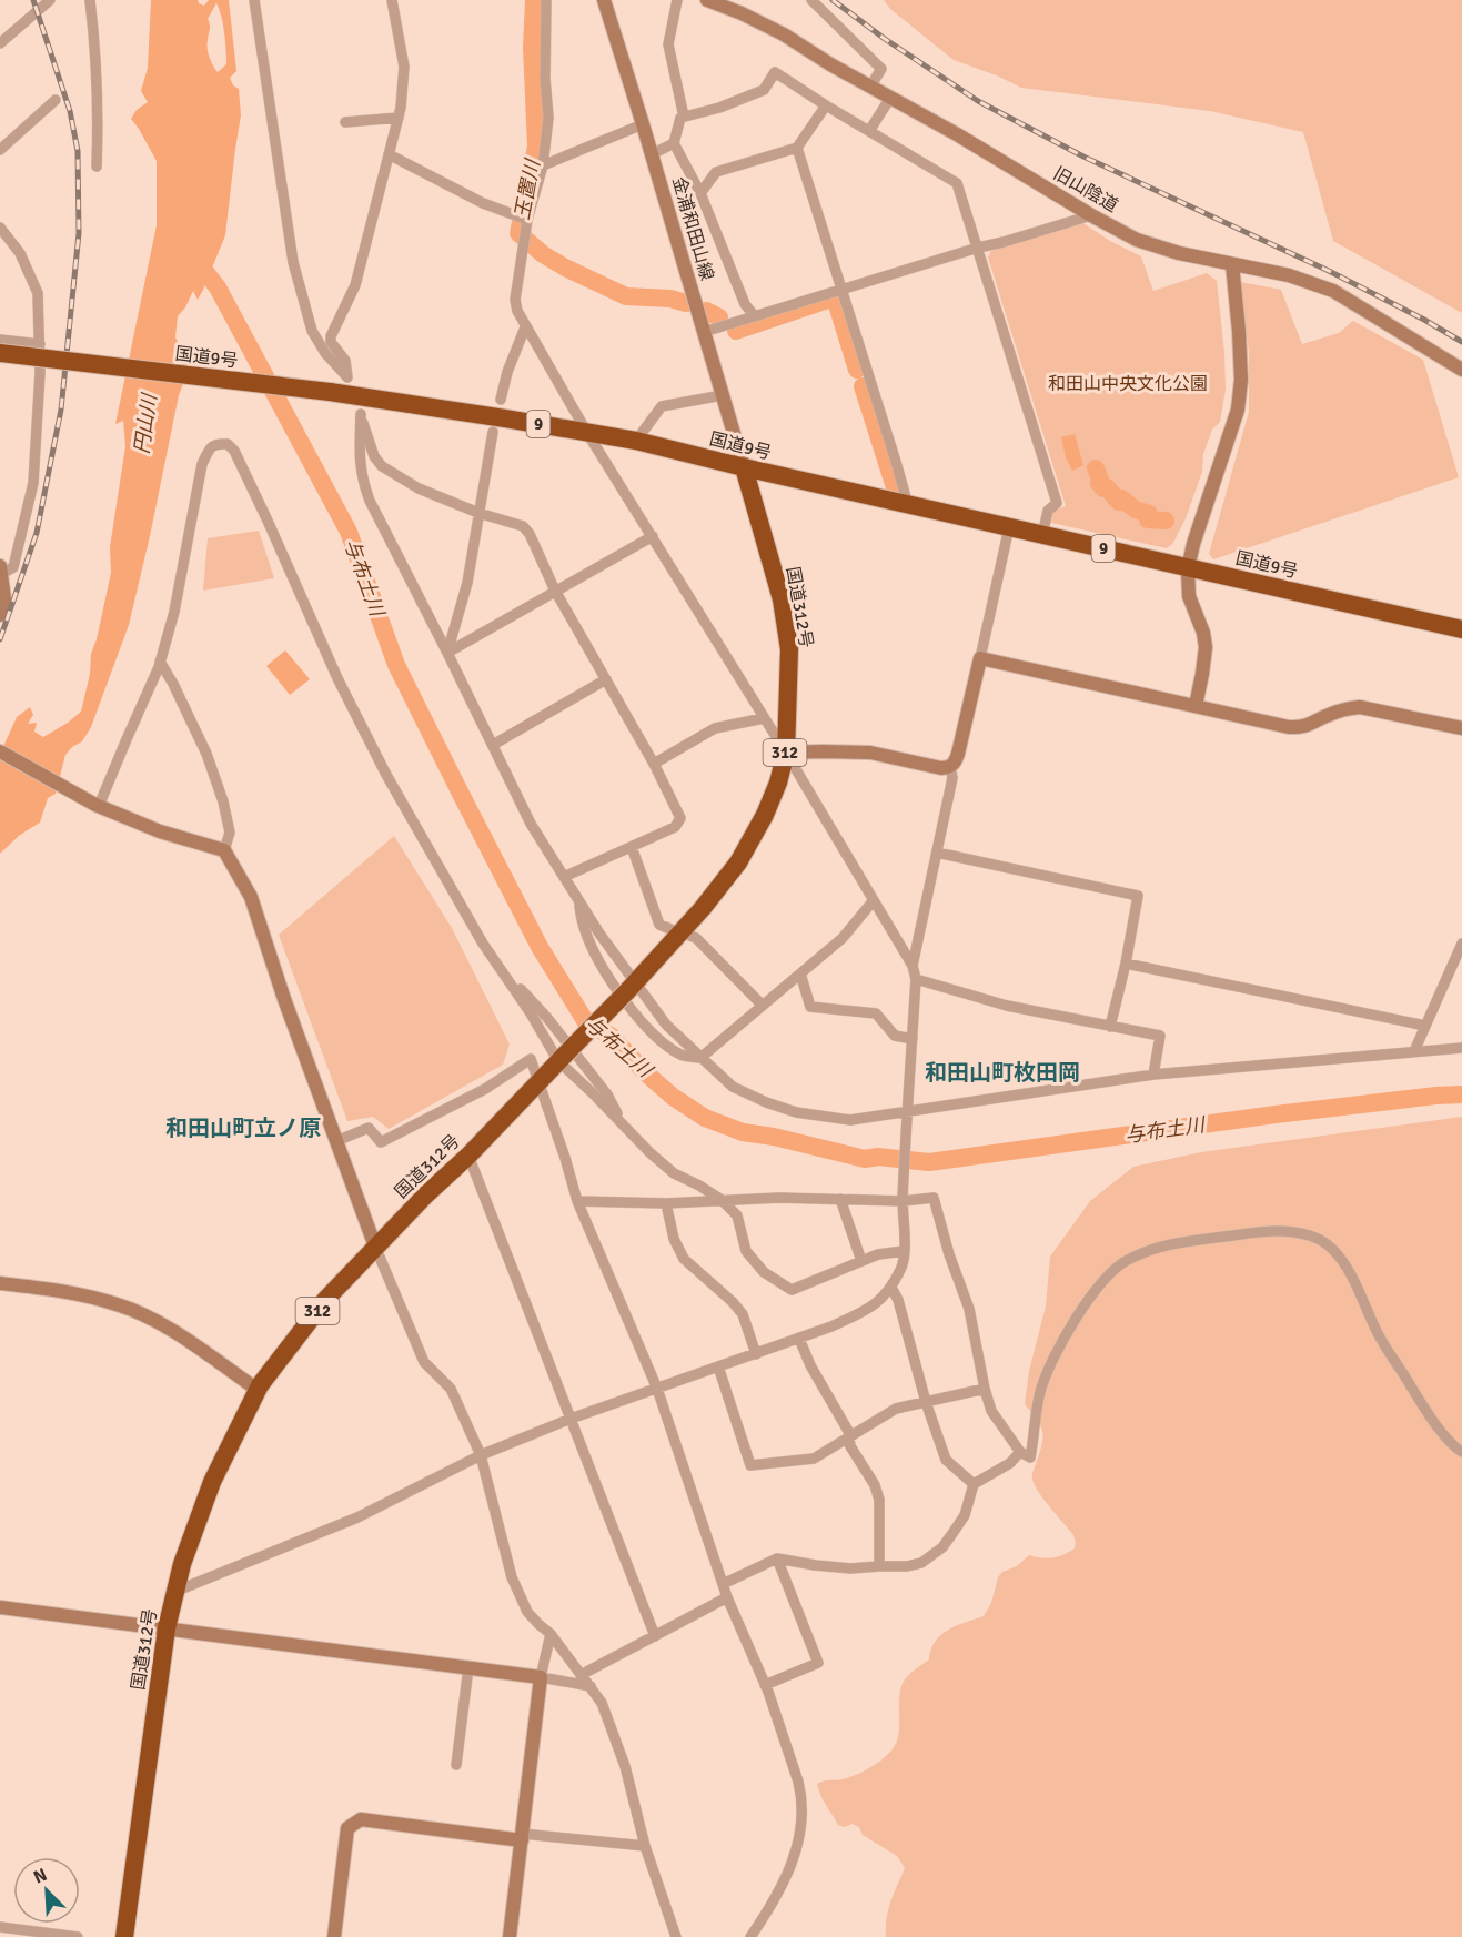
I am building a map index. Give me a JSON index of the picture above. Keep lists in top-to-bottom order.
{
  "streets": {
    "highway": [
      "国道9号",
      "9",
      "国道312号",
      "312"
    ],
    "street": ["旧山陰道", "金浦和田山線"]
  },
  "crossings": [
    ["金浦和田山線", "国道9号"],
    ["金浦和田山線", "国道312号"],
    ["国道9号", "国道312号"]
  ],
  "districts": ["和田山町枚田岡", "和田山町立ノ原"],
  "water": ["玉置川", "円山川", "与布土川"],
  "parks": ["和田山中央文化公園"],
  "north": "top left"
}
